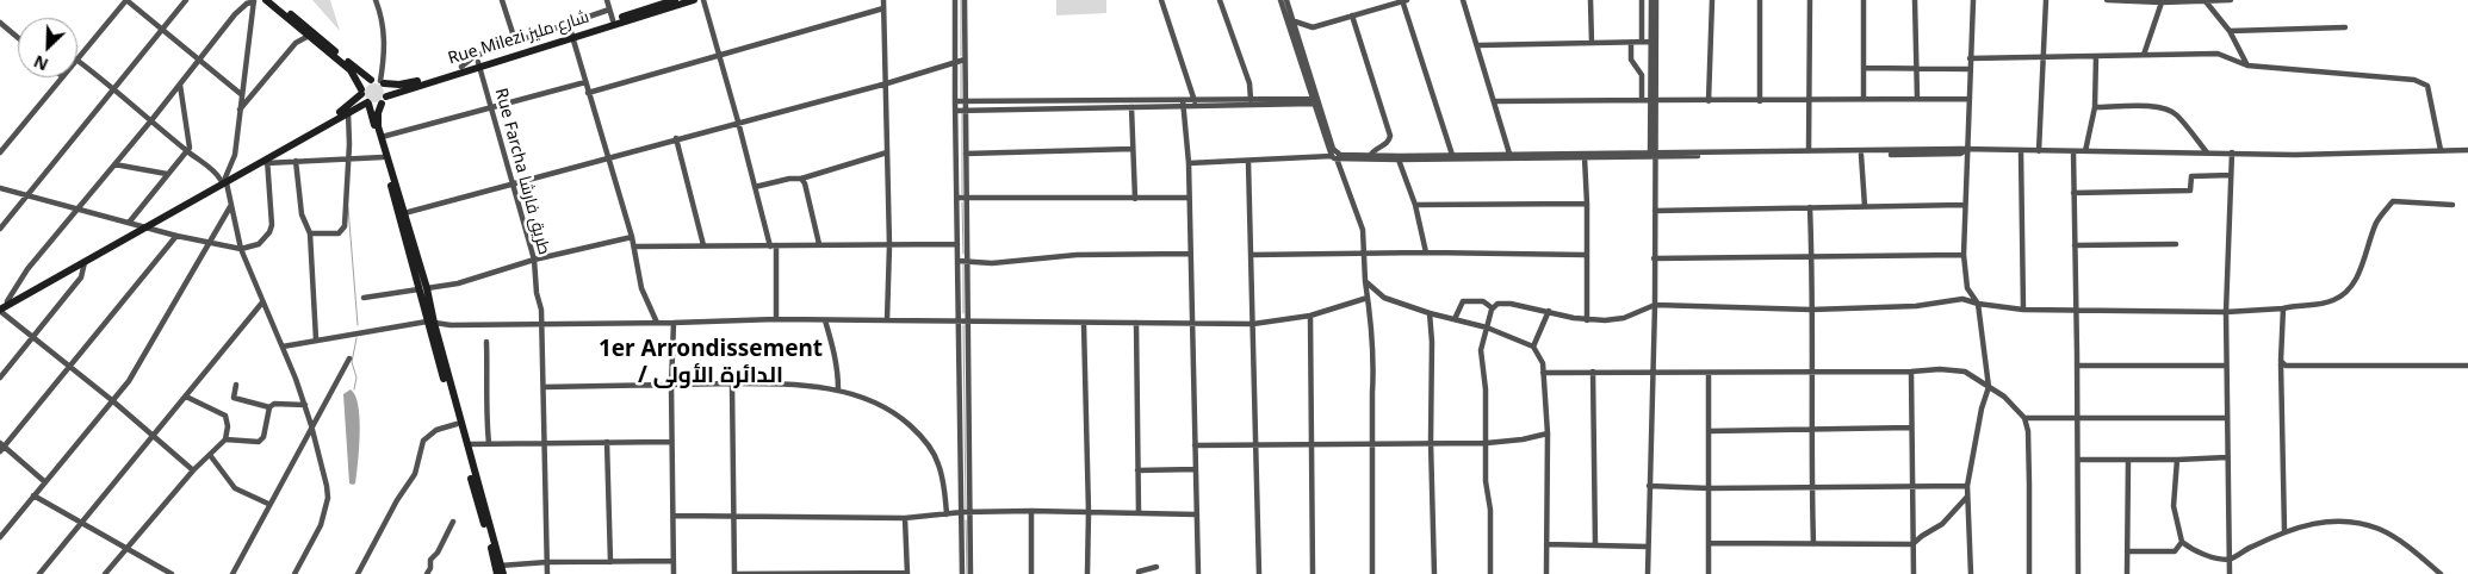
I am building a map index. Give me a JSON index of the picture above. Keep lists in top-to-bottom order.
{
  "streets": {
    "street": ["Rue Milezi شارع مليز", "Rue Farcha طريق فارشا"]
  },
  "crossings": [
    ["Rue Milezi شارع مليز", "Rue Farcha طريق فارشا"]
  ],
  "districts": ["1er Arrondissement / الدائرة الأولى"],
  "north": "bottom left"
}
